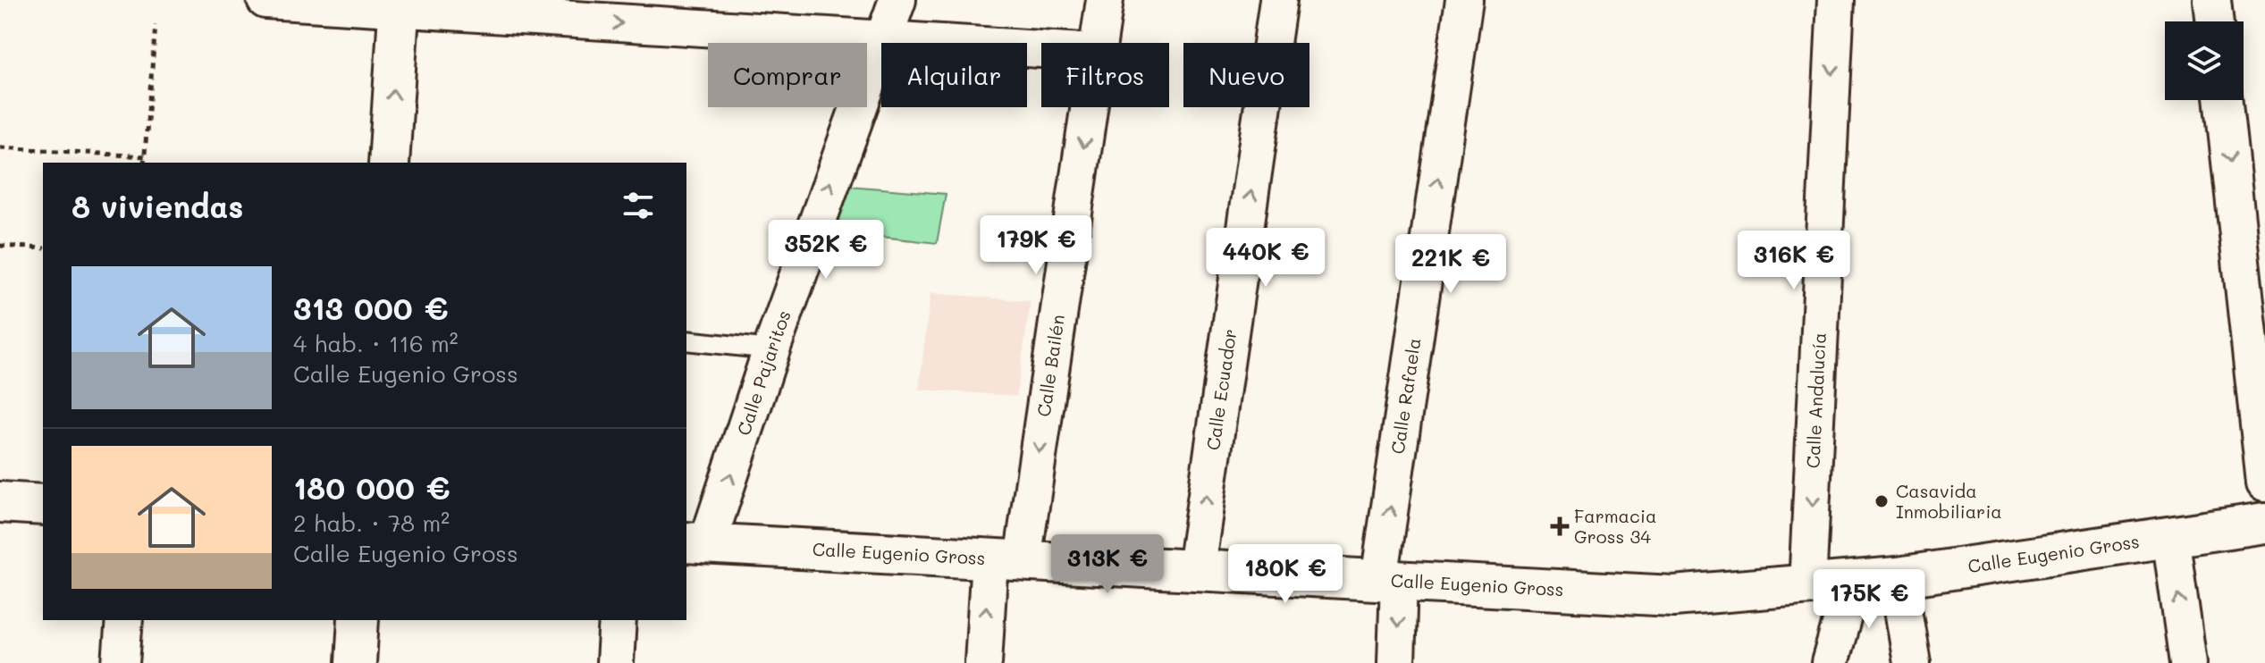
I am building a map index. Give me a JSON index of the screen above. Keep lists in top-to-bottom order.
{
  "streets": {
    "main road": ["Calle Eugenio Gross"],
    "street": [
      "Calle Bailén",
      "Calle Pajaritos",
      "Calle Ecuador",
      "Calle Rafaela",
      "Calle Andalucía"
    ]
  },
  "crossings": [
    ["Calle Bailén", "Calle Eugenio Gross"],
    ["Calle Pajaritos", "Calle Eugenio Gross"],
    ["Calle Ecuador", "Calle Eugenio Gross"],
    ["Calle Rafaela", "Calle Eugenio Gross"],
    ["Calle Andalucía", "Calle Eugenio Gross"]
  ],
  "one_way": ["Calle Pajaritos", "Calle Ecuador", "Calle Andalucía"],
  "places": {
    "other": ["Casavida Inmobiliaria"],
    "health": ["Farmacia Gross 34"]
  },
  "page": {
    "chip": [
      "Comprar",
      "Alquilar",
      "Filtros",
      "Nuevo"
    ],
    "heading": "8 viviendas",
    "price": [
      "179K €",
      "352K €",
      "440K €",
      "316K €",
      "221K €",
      "313K €",
      "180K €",
      "175K €"
    ],
    "list": [
      {
        "name": "313 000 €",
        "note": "4 hab. · 116 m² · Calle Eugenio Gross"
      },
      {
        "name": "180 000 €",
        "note": "2 hab. · 78 m² · Calle Eugenio Gross"
      }
    ]
  }
}
